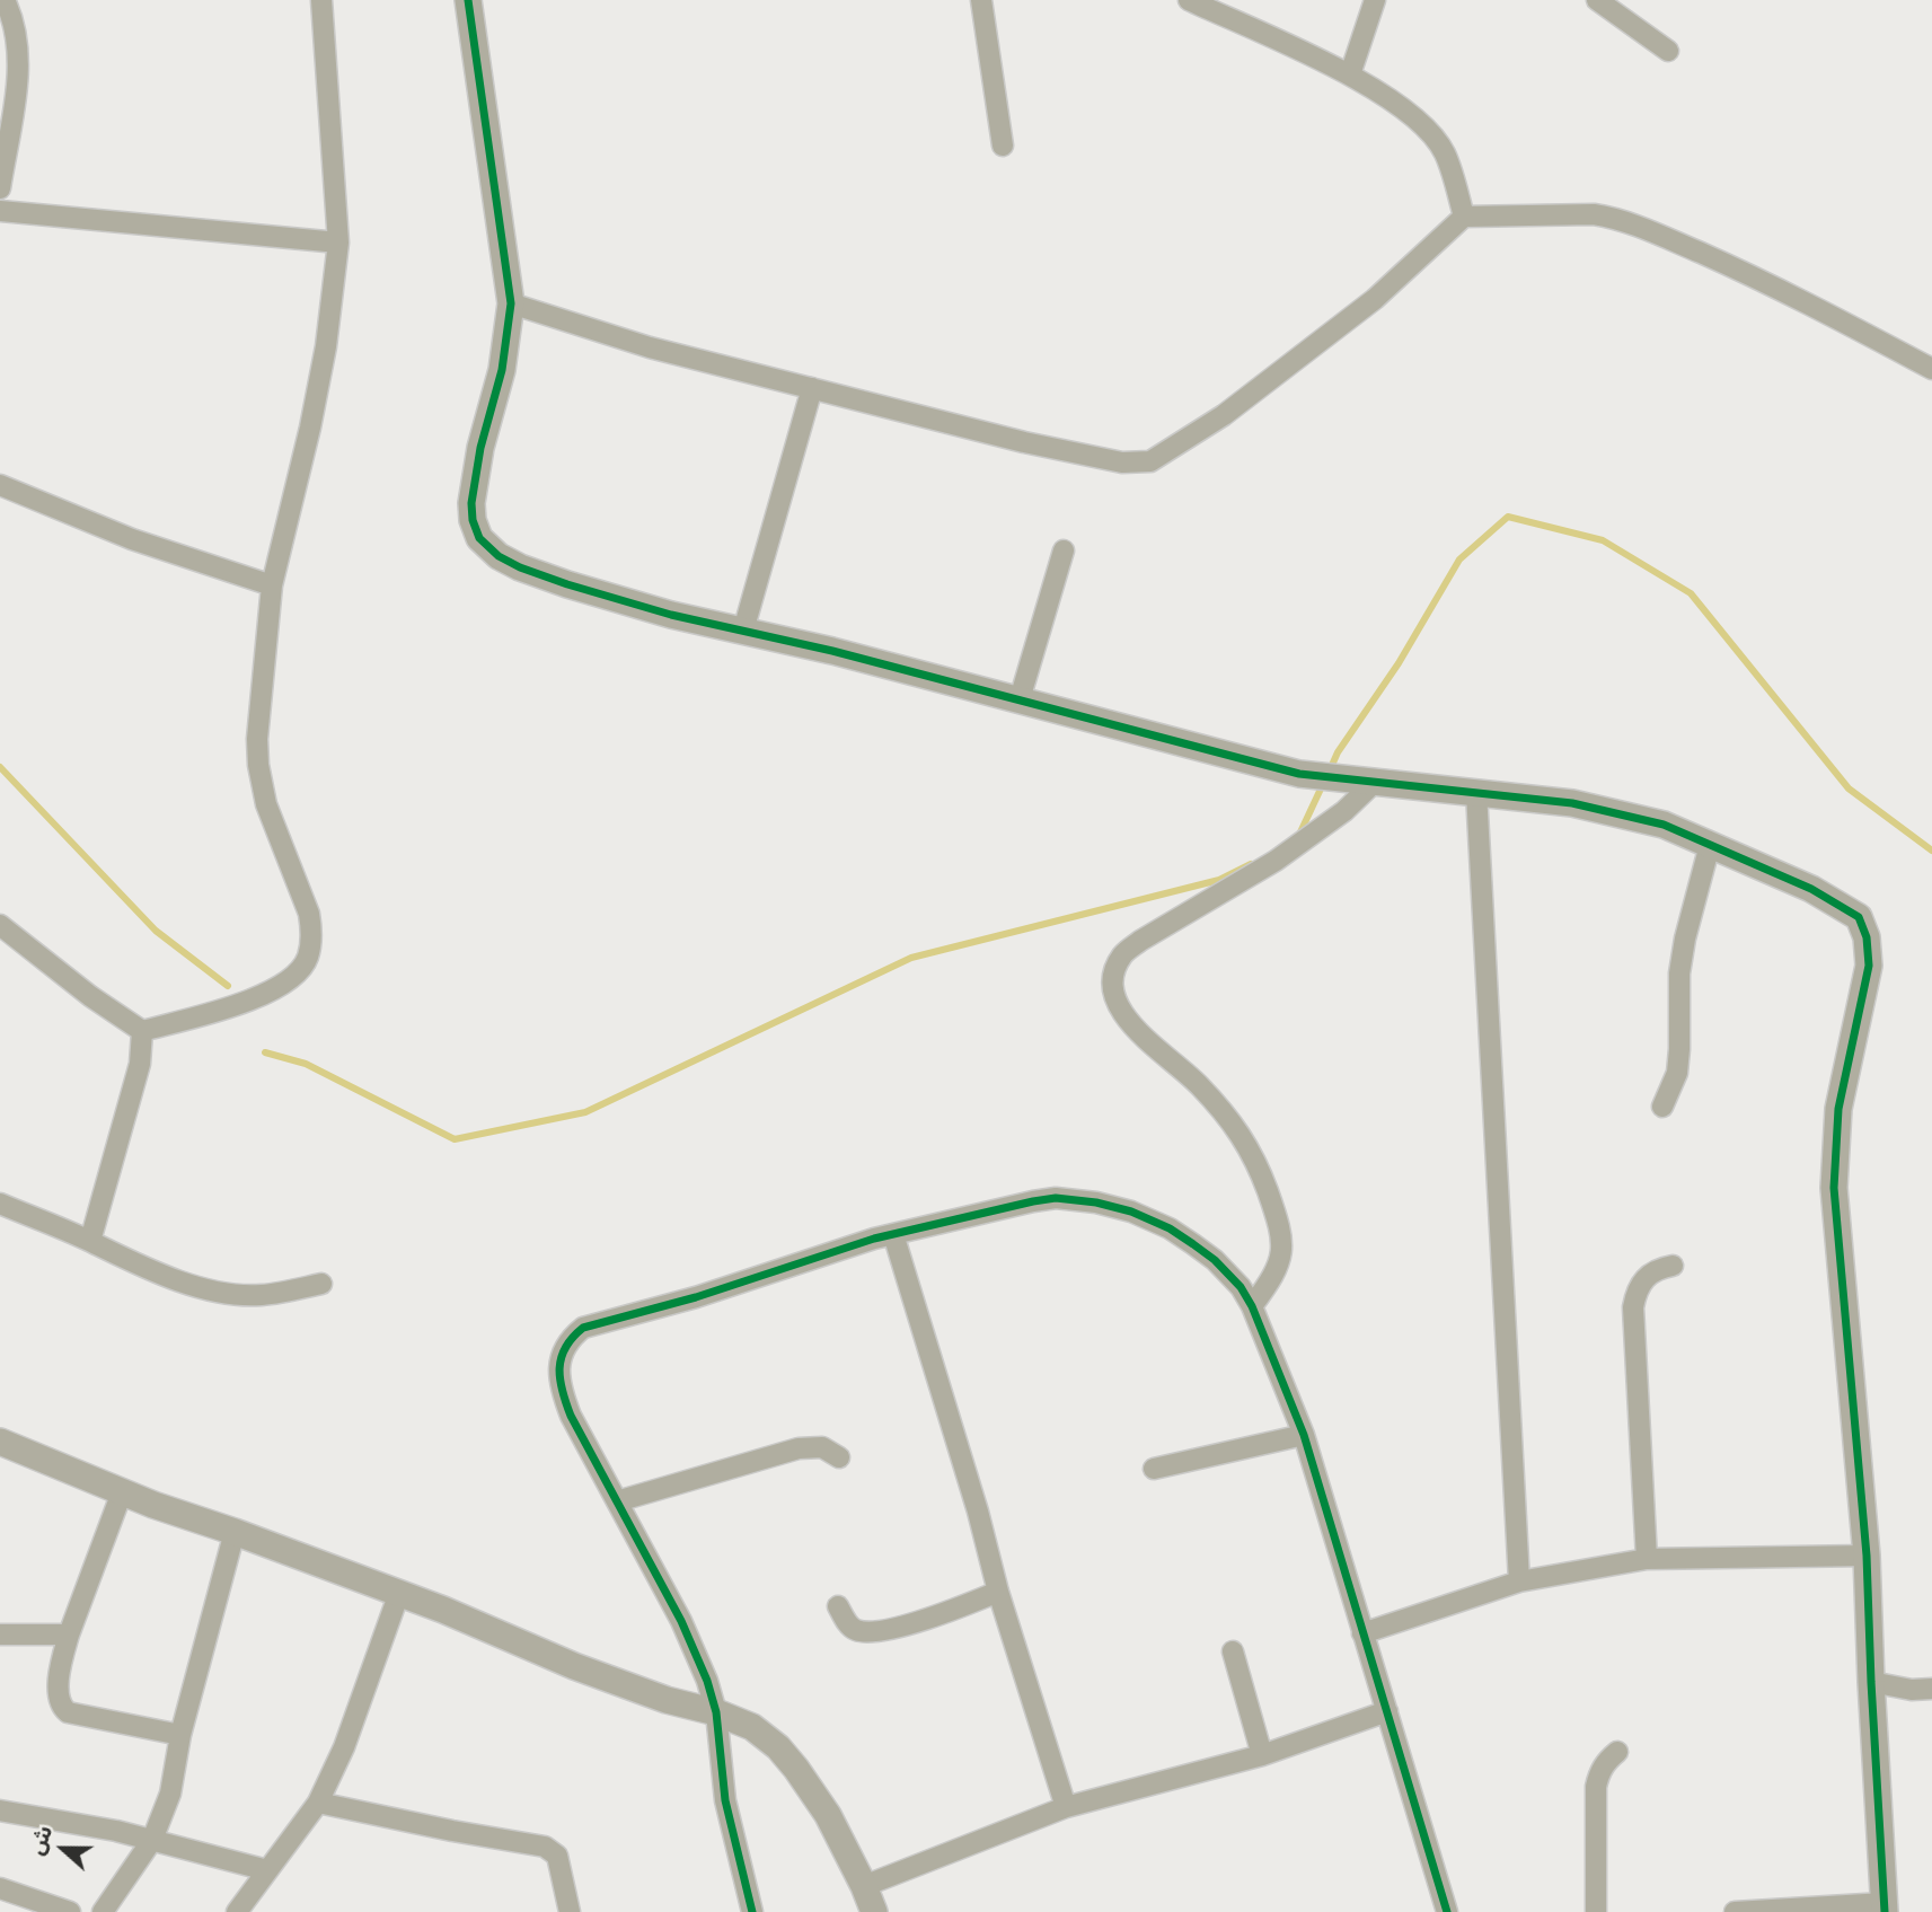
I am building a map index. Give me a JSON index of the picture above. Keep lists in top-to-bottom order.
{
  "north": "left"
}
